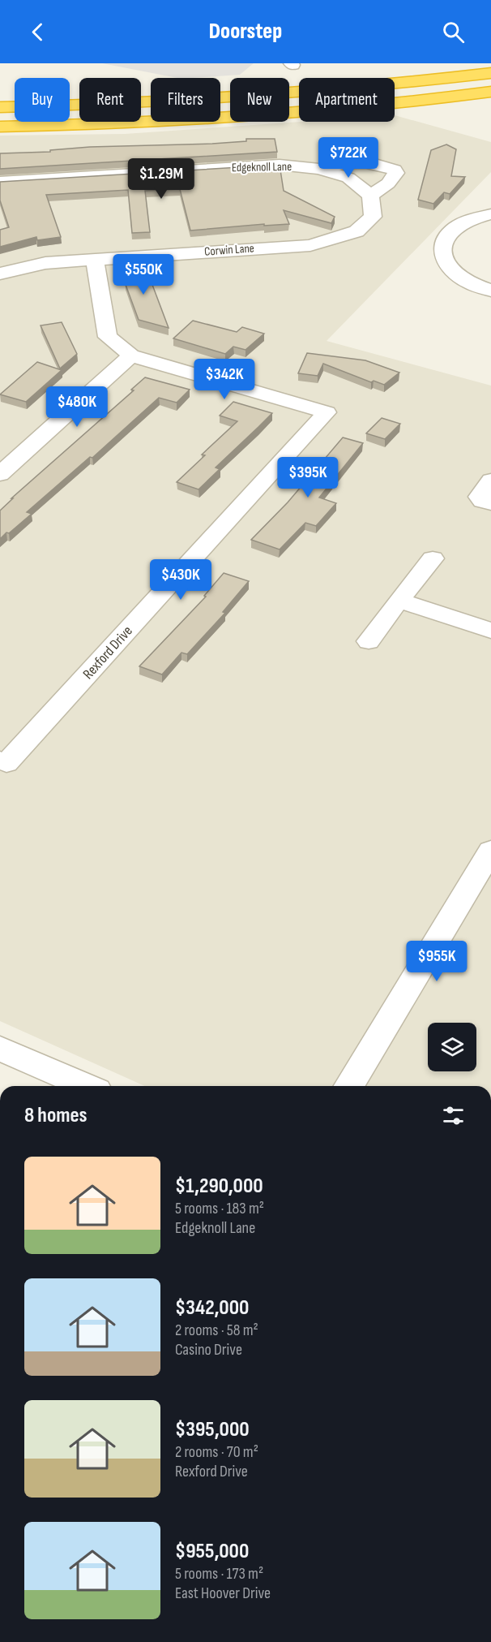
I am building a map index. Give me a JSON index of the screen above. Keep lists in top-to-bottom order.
{
  "streets": {
    "street": ["Edgeknoll Lane", "Corwin Lane", "Rexford Drive"]
  },
  "crossings": [
    ["Edgeknoll Lane", "Corwin Lane"]
  ],
  "page": {
    "header": "Doorstep",
    "chip": [
      "Buy",
      "Rent",
      "Filters",
      "New",
      "Apartment"
    ],
    "price": [
      "$722K",
      "$1.29M",
      "$550K",
      "$342K",
      "$480K",
      "$395K",
      "$430K",
      "$955K"
    ],
    "heading": "8 homes",
    "list": [
      {
        "name": "$1,290,000",
        "note": "5 rooms · 183 m² · Edgeknoll Lane"
      },
      {
        "name": "$342,000",
        "note": "2 rooms · 58 m² · Casino Drive"
      },
      {
        "name": "$395,000",
        "note": "2 rooms · 70 m² · Rexford Drive"
      },
      {
        "name": "$955,000",
        "note": "5 rooms · 173 m² · East Hoover Drive"
      }
    ]
  }
}
